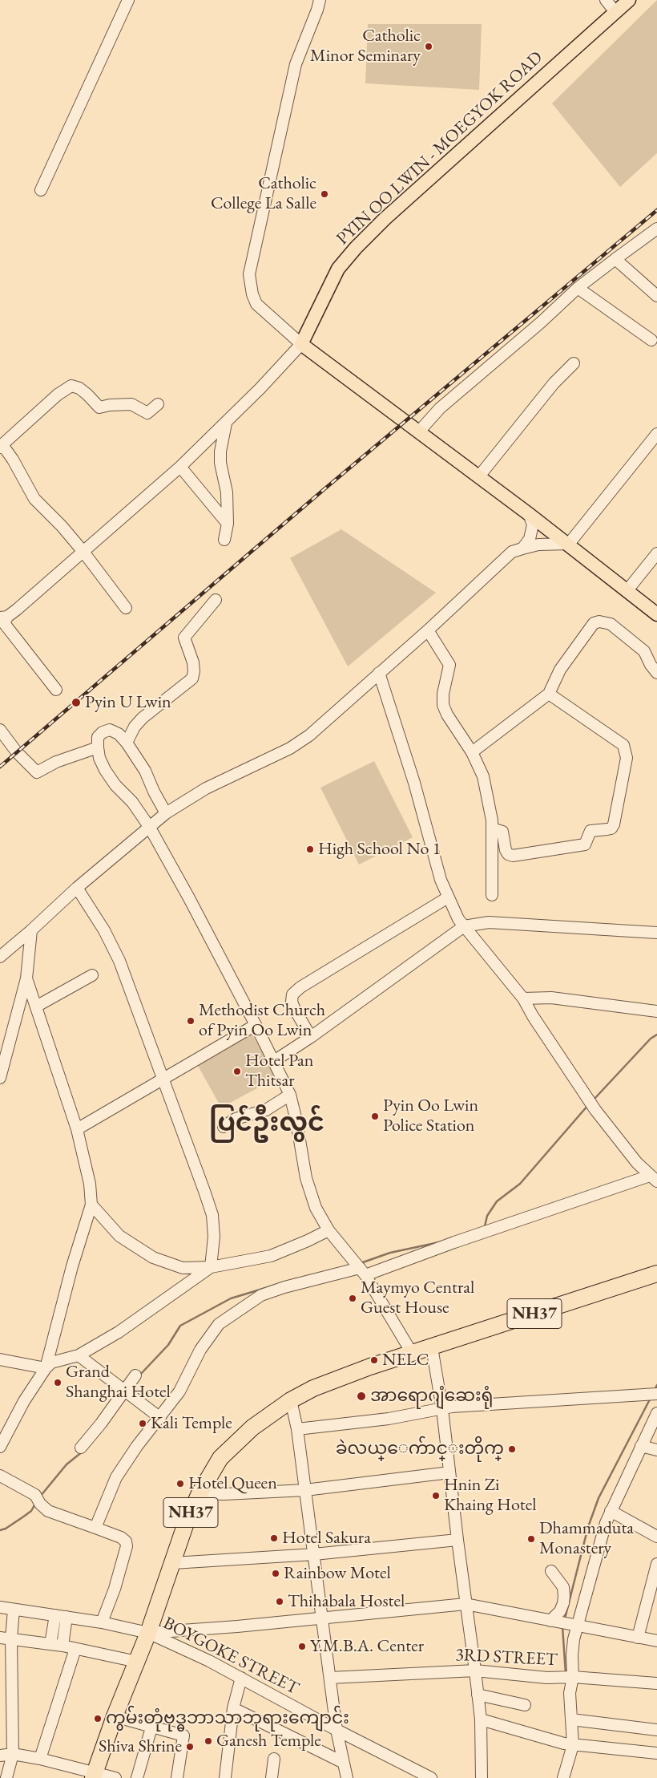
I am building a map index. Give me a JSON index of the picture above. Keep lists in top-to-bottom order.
{
  "streets": {
    "highway": ["NH37"],
    "main road": ["PYIN OO LWIN - MOEGYOK ROAD"],
    "street": ["BOYGOKE STREET", "3RD STREET"]
  },
  "crossings": [
    ["NH37", "BOYGOKE STREET"]
  ],
  "districts": ["ပြင်ဦးလွင်"],
  "places": [
    "Catholic Minor Seminary",
    "Catholic College La Salle",
    "Pyin U Lwin",
    "High School No 1",
    "Methodist Church of Pyin Oo Lwin",
    "Hotel Pan Thitsar",
    "Pyin Oo Lwin Police Station",
    "Maymyo Central Guest House",
    "NELC",
    "Grand Shanghai Hotel",
    "အာရောဂျံဆေးရုံ",
    "Kali Temple",
    "ခဲလယ္ေက်ာင္းတိုက္",
    "Hotel Queen",
    "Hnin Zi Khaing Hotel",
    "Hotel Sakura",
    "Dhammaduta Monastery",
    "Rainbow Motel",
    "Thihabala Hostel",
    "Y.M.B.A. Center",
    "ကွမ်းတုံဗုဒ္ဓဘာသာဘုရားကျောင်း",
    "Ganesh Temple",
    "Shiva Shrine"
  ]
}
